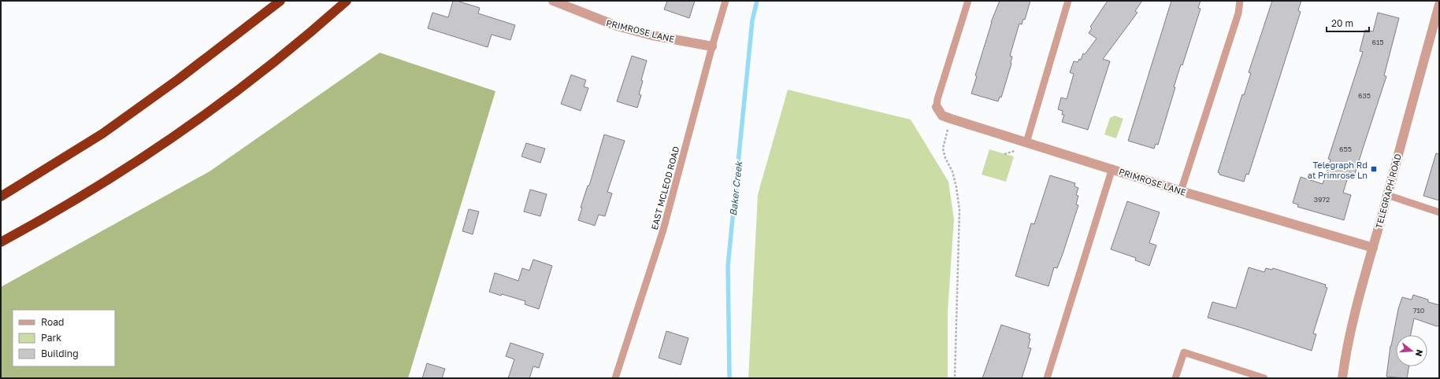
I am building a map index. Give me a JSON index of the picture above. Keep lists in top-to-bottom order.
{
  "streets": {
    "street": ["PRIMROSE LANE", "TELEGRAPH ROAD"],
    "lane": ["EAST MCLEOD ROAD"]
  },
  "crossings": [
    ["PRIMROSE LANE", "EAST MCLEOD ROAD"],
    ["PRIMROSE LANE", "TELEGRAPH ROAD"]
  ],
  "water": ["Baker Creek"],
  "places": {
    "transit": ["Telegraph Rd at Primrose Ln"]
  },
  "house_numbers": [
    "615",
    "635",
    "655",
    "3972",
    "710"
  ],
  "legend": ["Road", "Park", "Building"],
  "scale_bar": "20 m",
  "north": "right"
}
